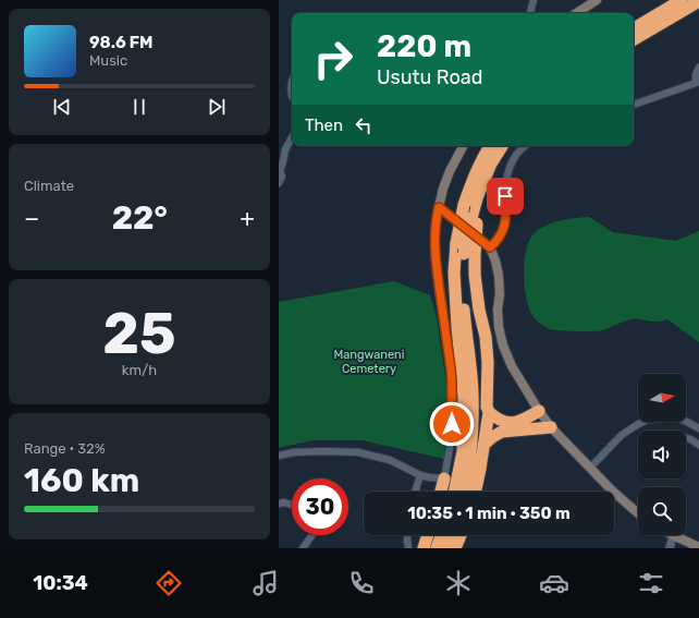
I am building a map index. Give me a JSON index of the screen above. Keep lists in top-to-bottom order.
{
  "parks": ["Mangwaneni Cemetery"],
  "north": "right",
  "page": {
    "turn": ["220 m", "Usutu Road"],
    "song": ["98.6 FM", "Music"],
    "then": "Then",
    "tile": [
      "Climate",
      ["25", "km/h"],
      ["Range · 32%", "160 km"]
    ],
    "heat": ["−", "22°", "+"],
    "limit": "30",
    "trip": "10:35 · 1 min · 350 m",
    "tabs": "10:34"
  }
}
